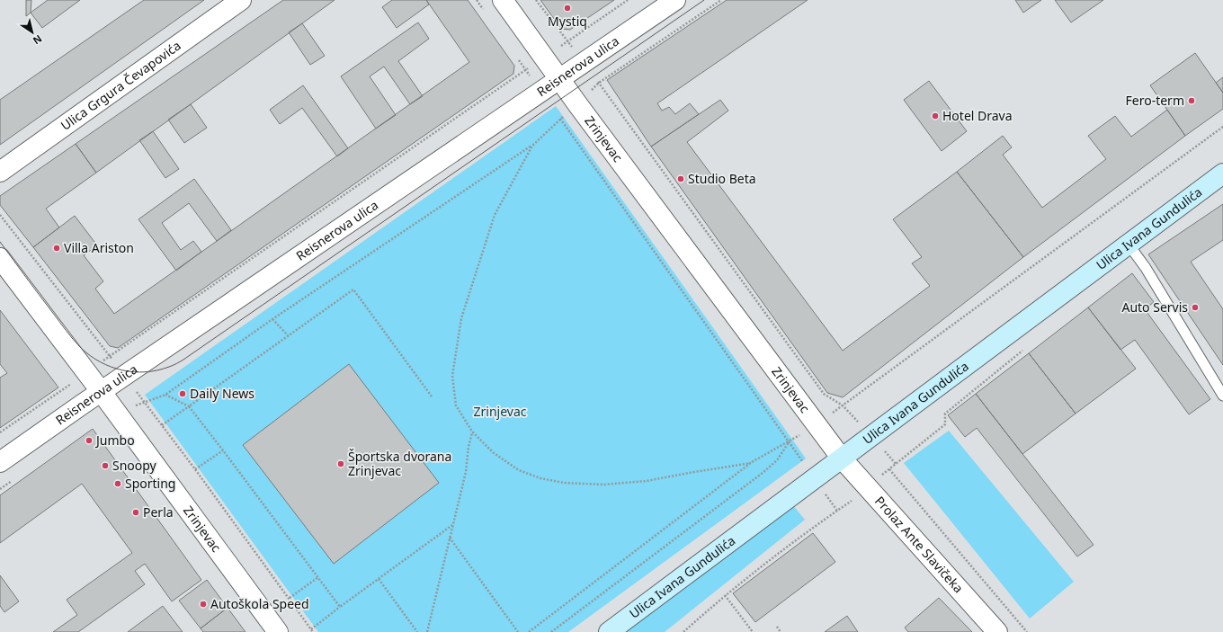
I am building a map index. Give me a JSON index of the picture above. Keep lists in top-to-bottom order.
{
  "streets": {
    "main road": ["Ulica Ivana Gundulića"],
    "street": [
      "Reisnerova ulica",
      "Ulica Grgura Čevapovića",
      "Zrinjevac",
      "Prolaz Ante Slavičeka"
    ]
  },
  "crossings": [
    ["Reisnerova ulica", "Zrinjevac"],
    ["Zrinjevac", "Ulica Ivana Gundulića"],
    ["Zrinjevac", "Prolaz Ante Slavičeka"],
    ["Ulica Ivana Gundulića", "Prolaz Ante Slavičeka"]
  ],
  "parks": ["Zrinjevac"],
  "places": [
    "Mystiq",
    "Fero-term",
    "Hotel Drava",
    "Studio Beta",
    "Villa Ariston",
    "Auto Servis",
    "Daily News",
    "Jumbo",
    "Športska dvorana Zrinjevac",
    "Snoopy",
    "Sporting",
    "Perla",
    "Autoškola Speed"
  ],
  "north": "bottom right"
}
